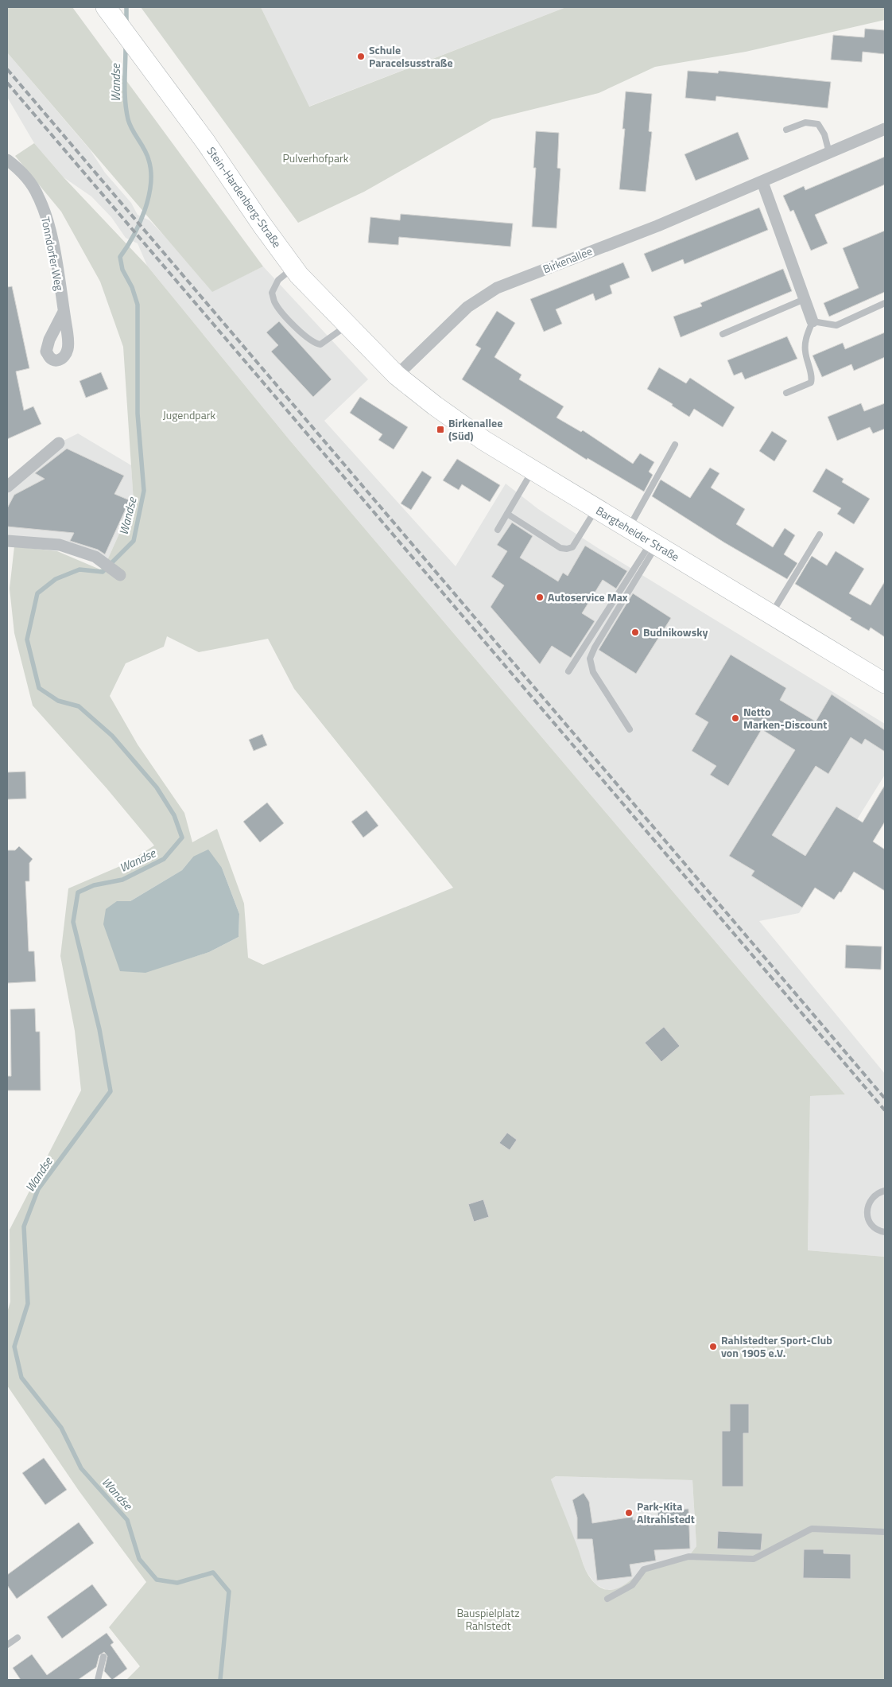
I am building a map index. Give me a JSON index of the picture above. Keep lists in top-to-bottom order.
{
  "streets": {
    "main road": ["Stein-Hardenberg-Straße", "Bargteheider Straße"],
    "street": ["Tonndorfer Weg", "Birkenallee"]
  },
  "crossings": [
    ["Stein-Hardenberg-Straße", "Birkenallee"],
    ["Stein-Hardenberg-Straße", "Bargteheider Straße"],
    ["Birkenallee", "Bargteheider Straße"]
  ],
  "water": ["Wandse"],
  "parks": ["Pulverhofpark", "Jugendpark", "Bauspielplatz Rahlstedt"],
  "places": {
    "other": [
      "Schule Paracelsusstraße",
      "Autoservice Max",
      "Budnikowsky",
      "Netto Marken-Discount",
      "Rahlstedter Sport-Club von 1905 e.V.",
      "Park-Kita Altrahlstedt"
    ],
    "transit": ["Birkenallee (Süd)"]
  }
}
